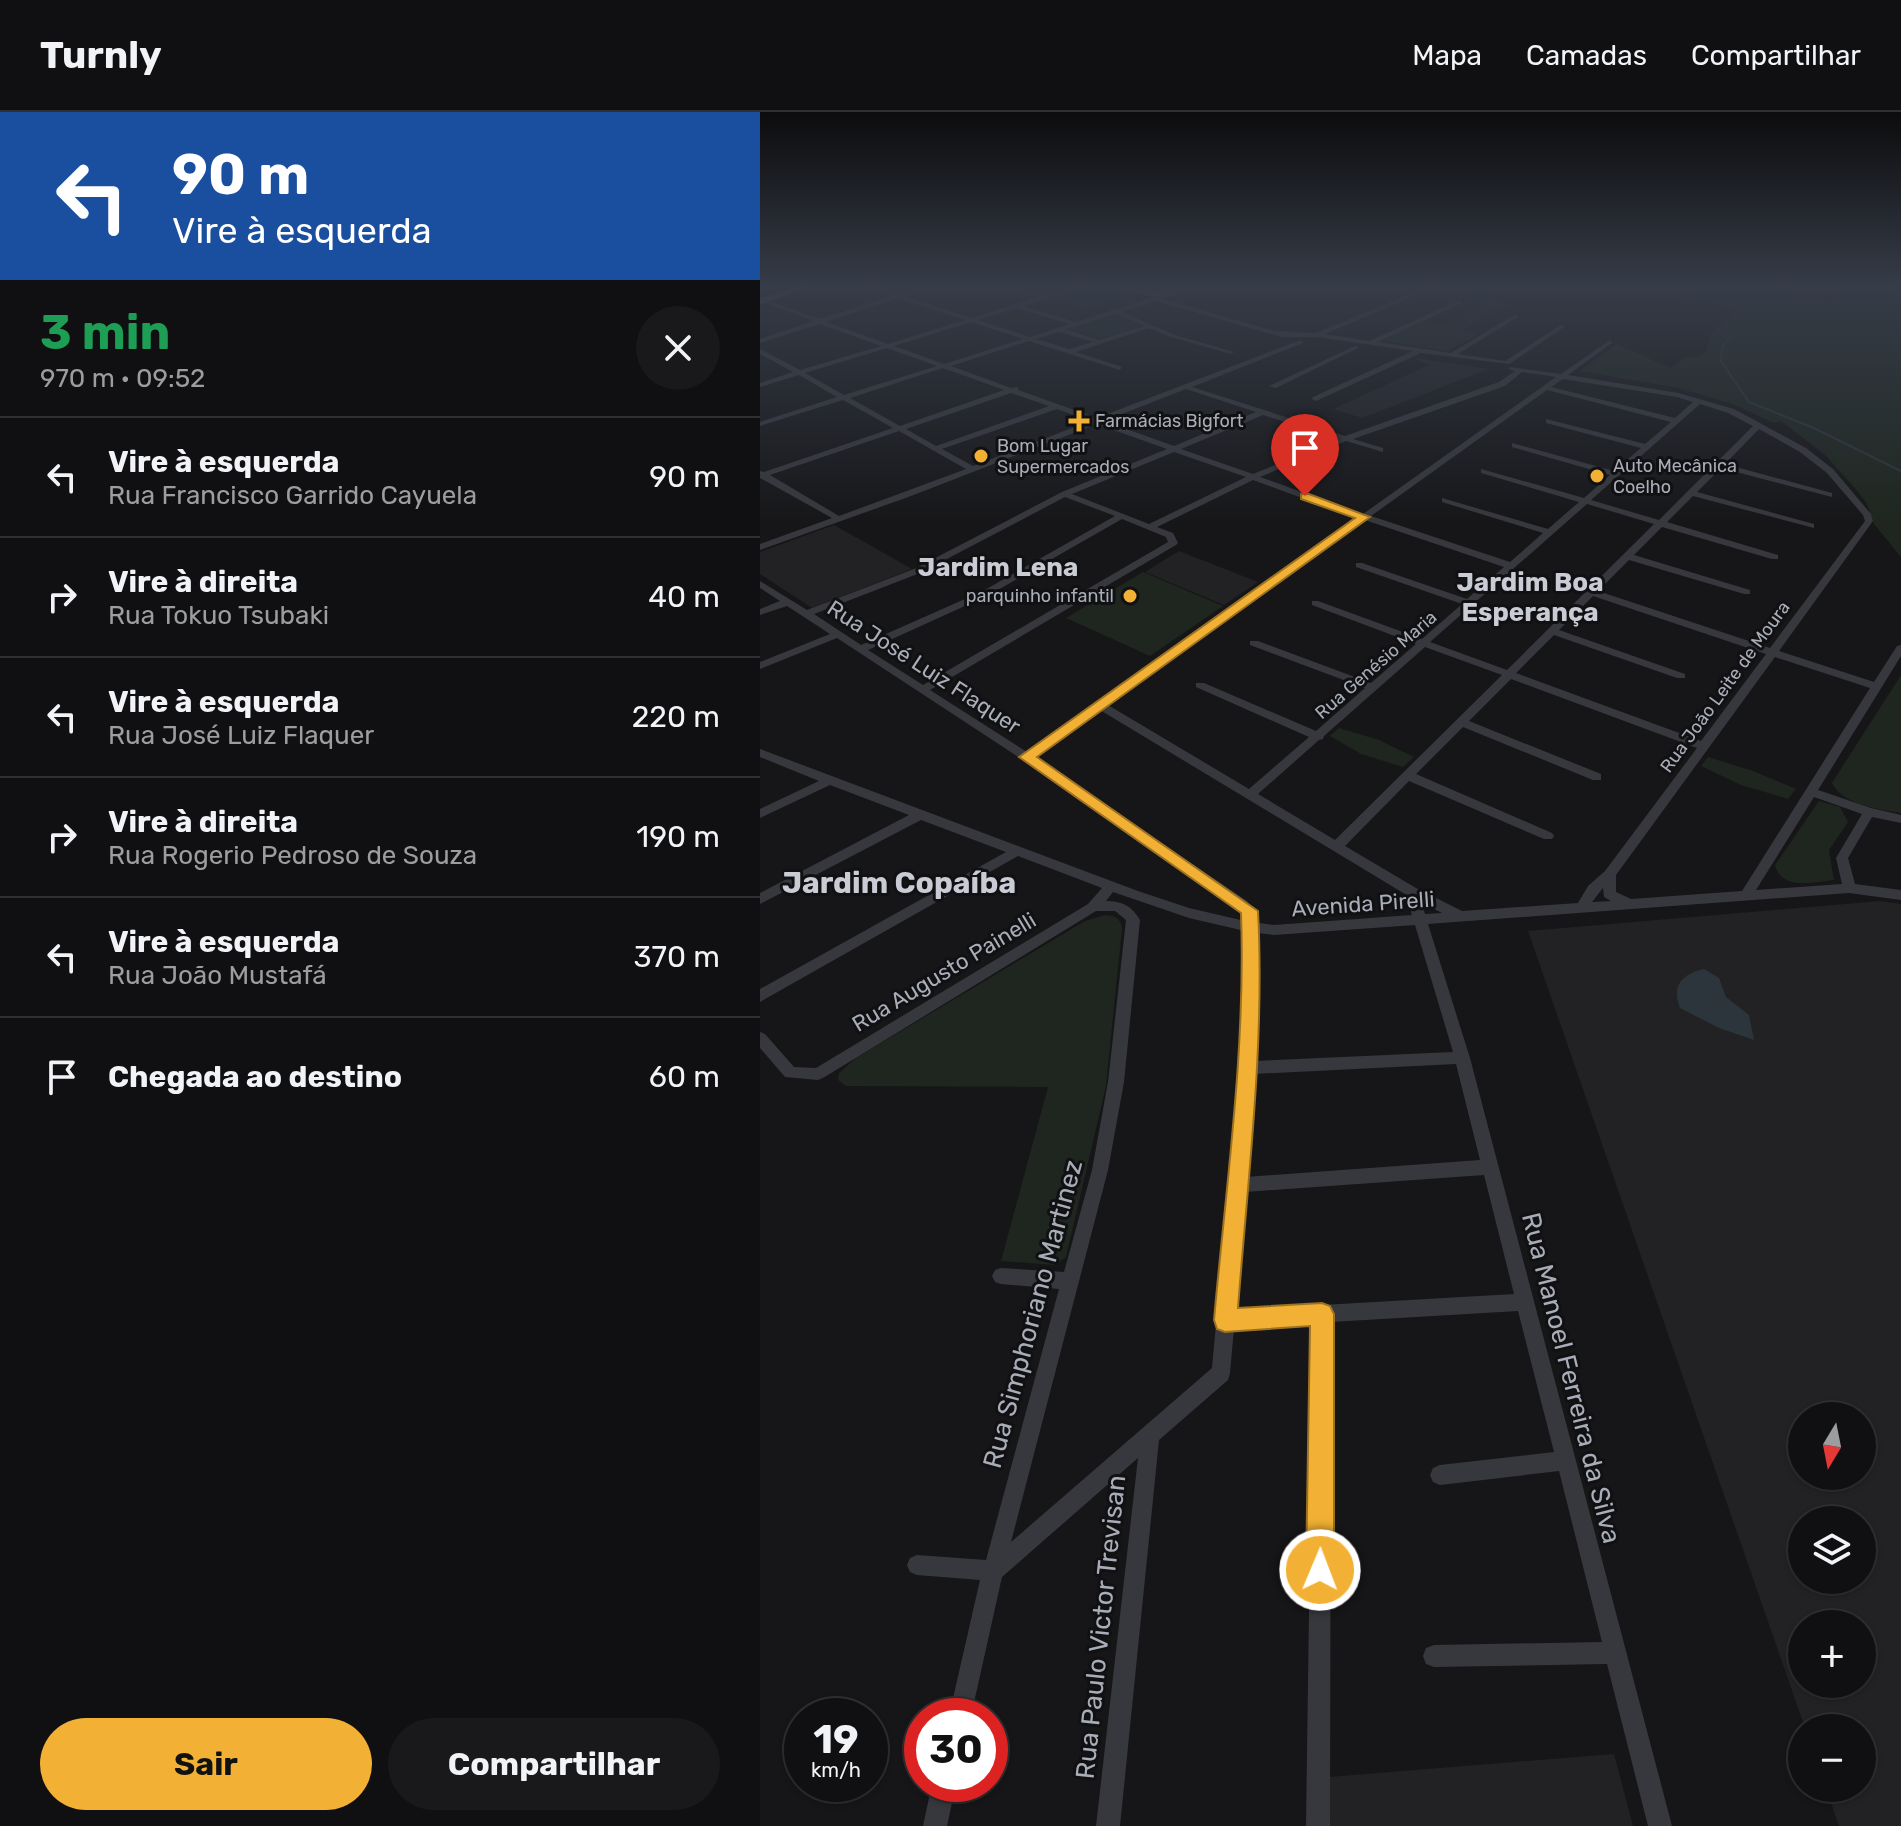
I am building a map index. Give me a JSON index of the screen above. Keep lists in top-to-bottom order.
{
  "streets": {
    "street": [
      "Rua Genésio Maria",
      "Rua José Luiz Flaquer",
      "Rua João Leite de Moura",
      "Avenida Pirelli",
      "Rua Augusto Painelli",
      "Rua Simphoriano Martinez",
      "Rua Manoel Ferreira da Silva",
      "Rua Paulo Victor Trevisan"
    ]
  },
  "crossings": [
    ["Rua José Luiz Flaquer", "Avenida Pirelli"],
    ["Rua João Leite de Moura", "Avenida Pirelli"],
    ["Avenida Pirelli", "Rua Augusto Painelli"],
    ["Avenida Pirelli", "Rua Manoel Ferreira da Silva"]
  ],
  "districts": ["Jardim Lena", "Jardim Boa Esperança", "Jardim Copaíba"],
  "places": {
    "health": ["Farmácias Bigfort"],
    "other": ["Bom Lugar Supermercados", "Auto Mecânica Coelho", "parquinho infantil"]
  },
  "north": "bottom",
  "page": {
    "header": "Turnly",
    "nav": ["Mapa", "Camadas", "Compartilhar"],
    "turn": ["90 m", "Vire à esquerda"],
    "heading": ["3 min", "970 m · 09:52"],
    "list": [
      {
        "name": "Vire à esquerda",
        "note": "Rua Francisco Garrido Cayuela",
        "value": "90 m"
      },
      {
        "name": "Vire à direita",
        "note": "Rua Tokuo Tsubaki",
        "value": "40 m"
      },
      {
        "name": "Vire à esquerda",
        "note": "Rua José Luiz Flaquer",
        "value": "220 m"
      },
      {
        "name": "Vire à direita",
        "note": "Rua Rogerio Pedroso de Souza",
        "value": "190 m"
      },
      {
        "name": "Vire à esquerda",
        "note": "Rua João Mustafá",
        "value": "370 m"
      },
      {
        "name": "Chegada ao destino",
        "value": "60 m"
      }
    ],
    "map_buttons": ["+", "−"],
    "speed": "19 km/h",
    "limit": "30",
    "buttons": ["Sair", "Compartilhar"]
  }
}
